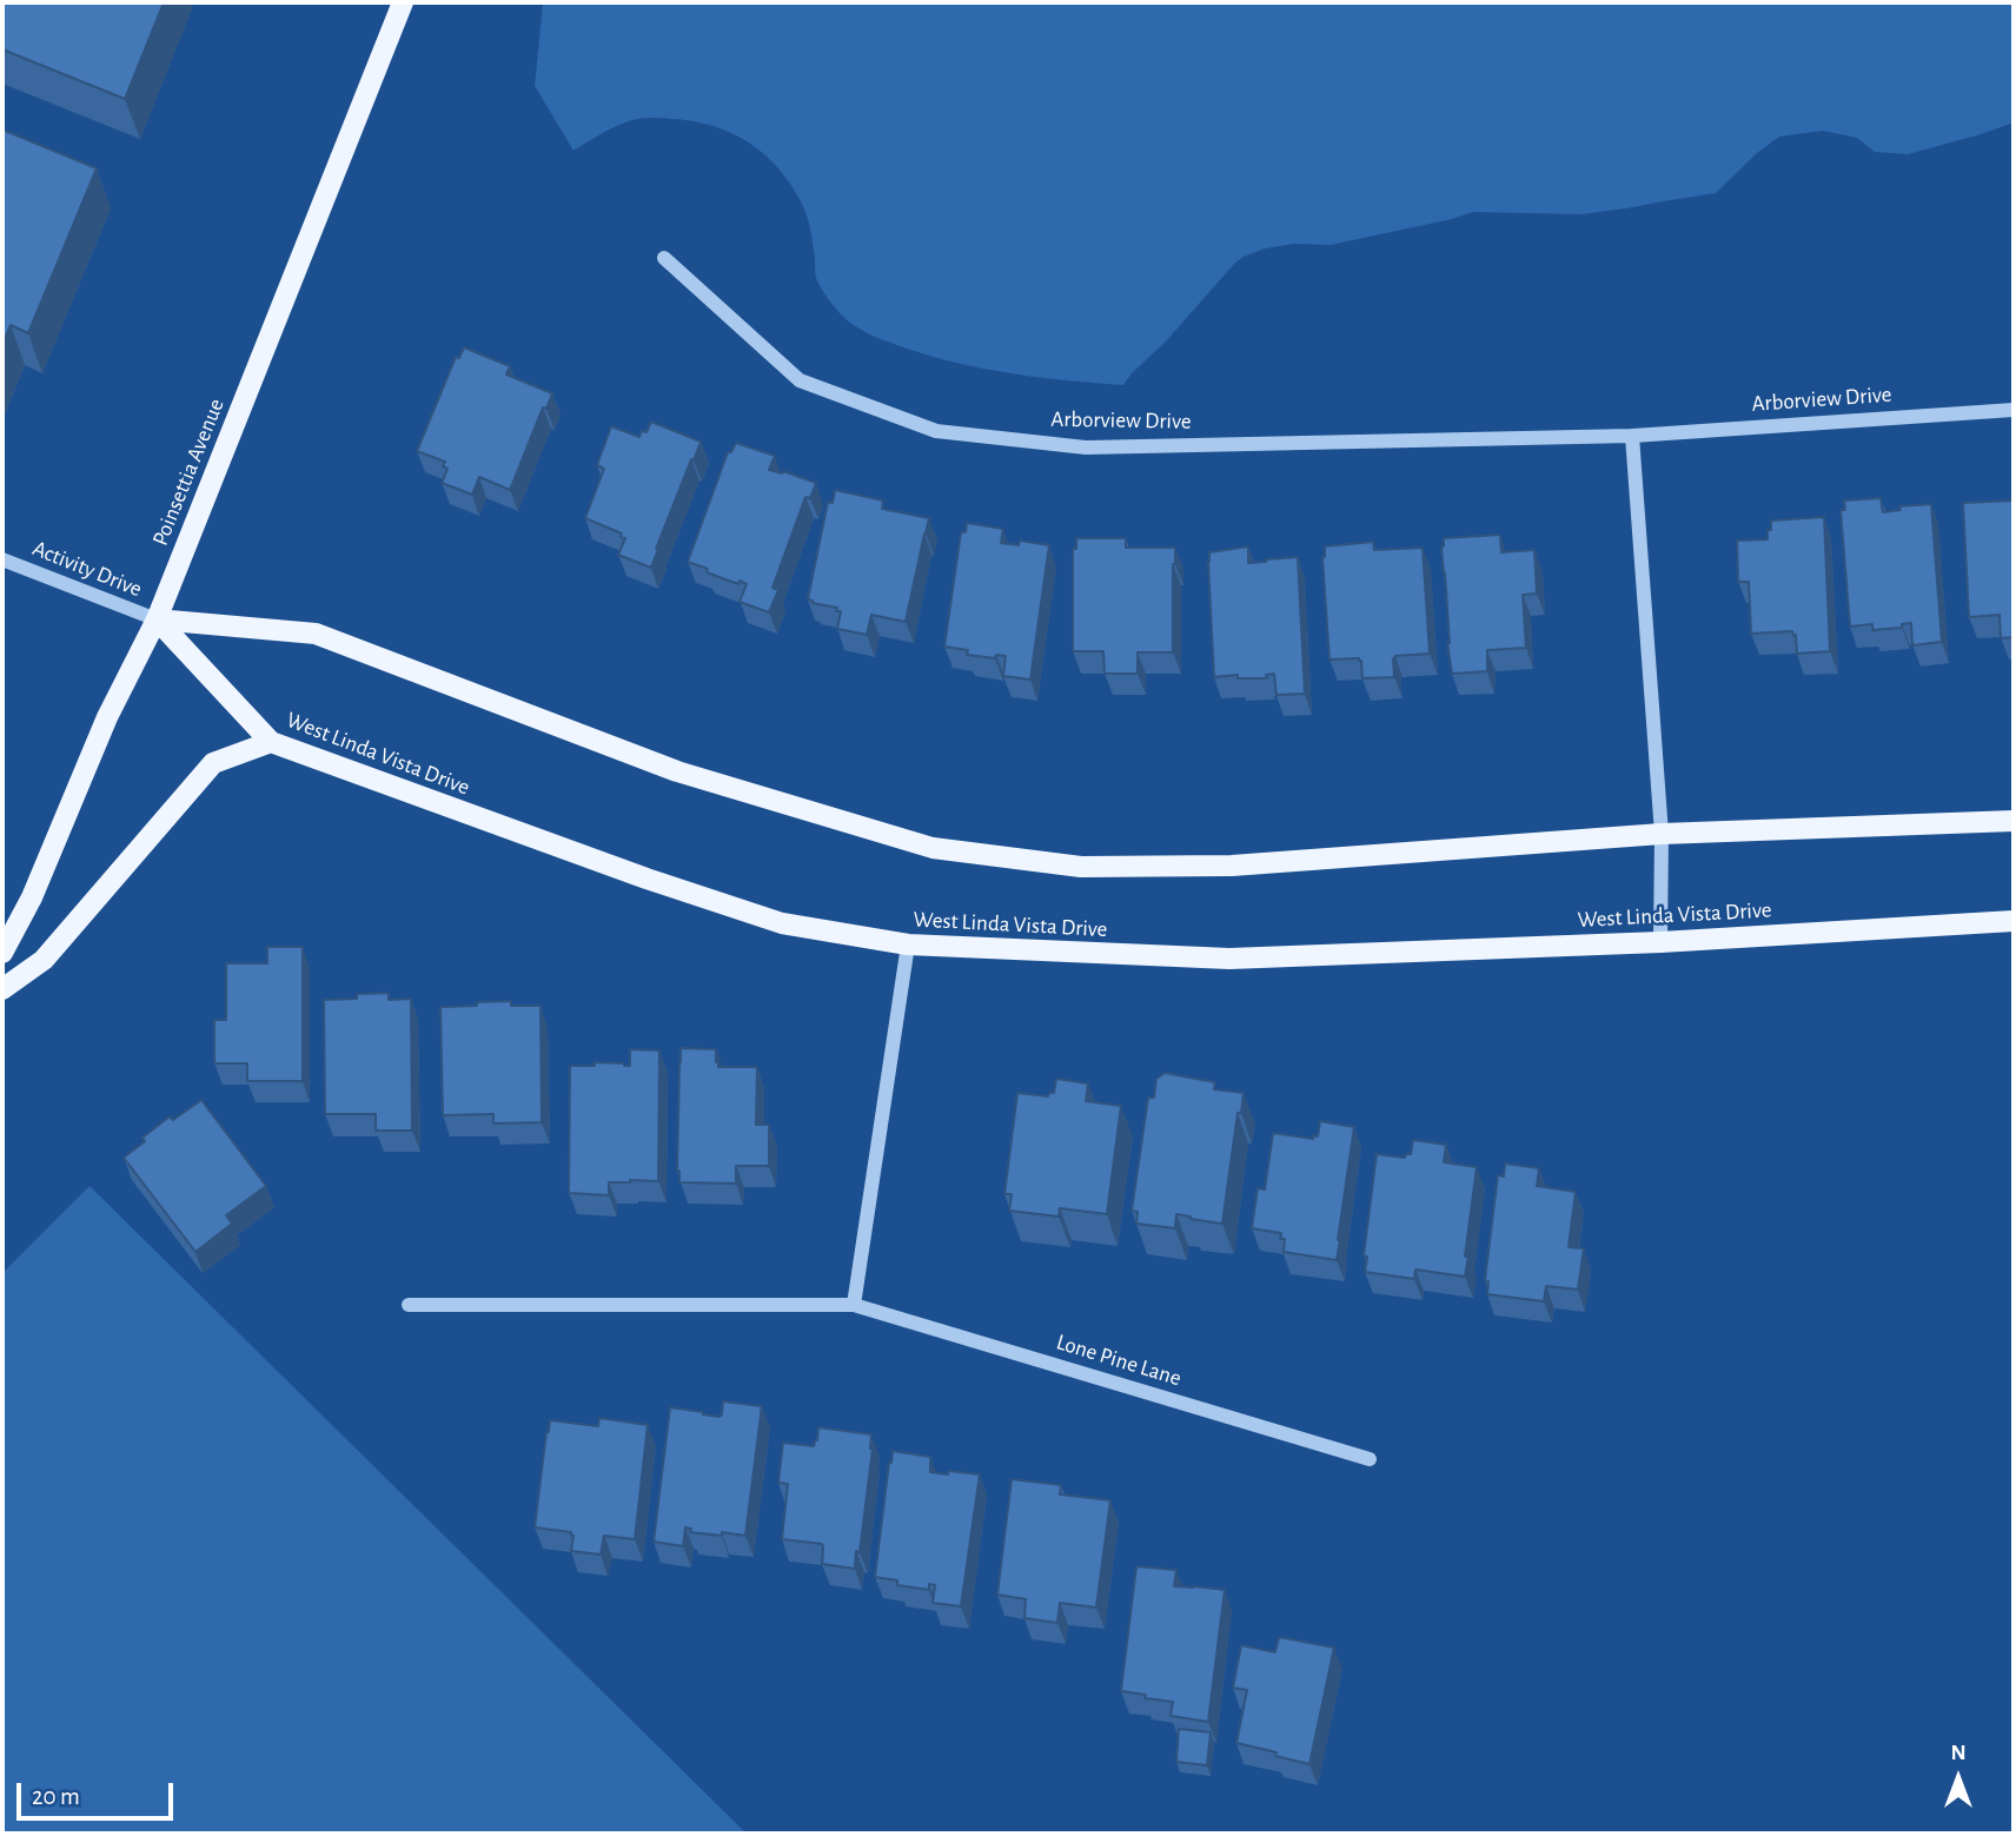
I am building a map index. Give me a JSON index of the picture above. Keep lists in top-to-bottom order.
{
  "streets": {
    "main road": ["Poinsettia Avenue", "West Linda Vista Drive"],
    "street": ["Arborview Drive", "Activity Drive", "Lone Pine Lane"]
  },
  "crossings": [
    ["Poinsettia Avenue", "Activity Drive"],
    ["Poinsettia Avenue", "West Linda Vista Drive"],
    ["Activity Drive", "West Linda Vista Drive"]
  ],
  "scale_bar": "20 m",
  "north": "top"
}
